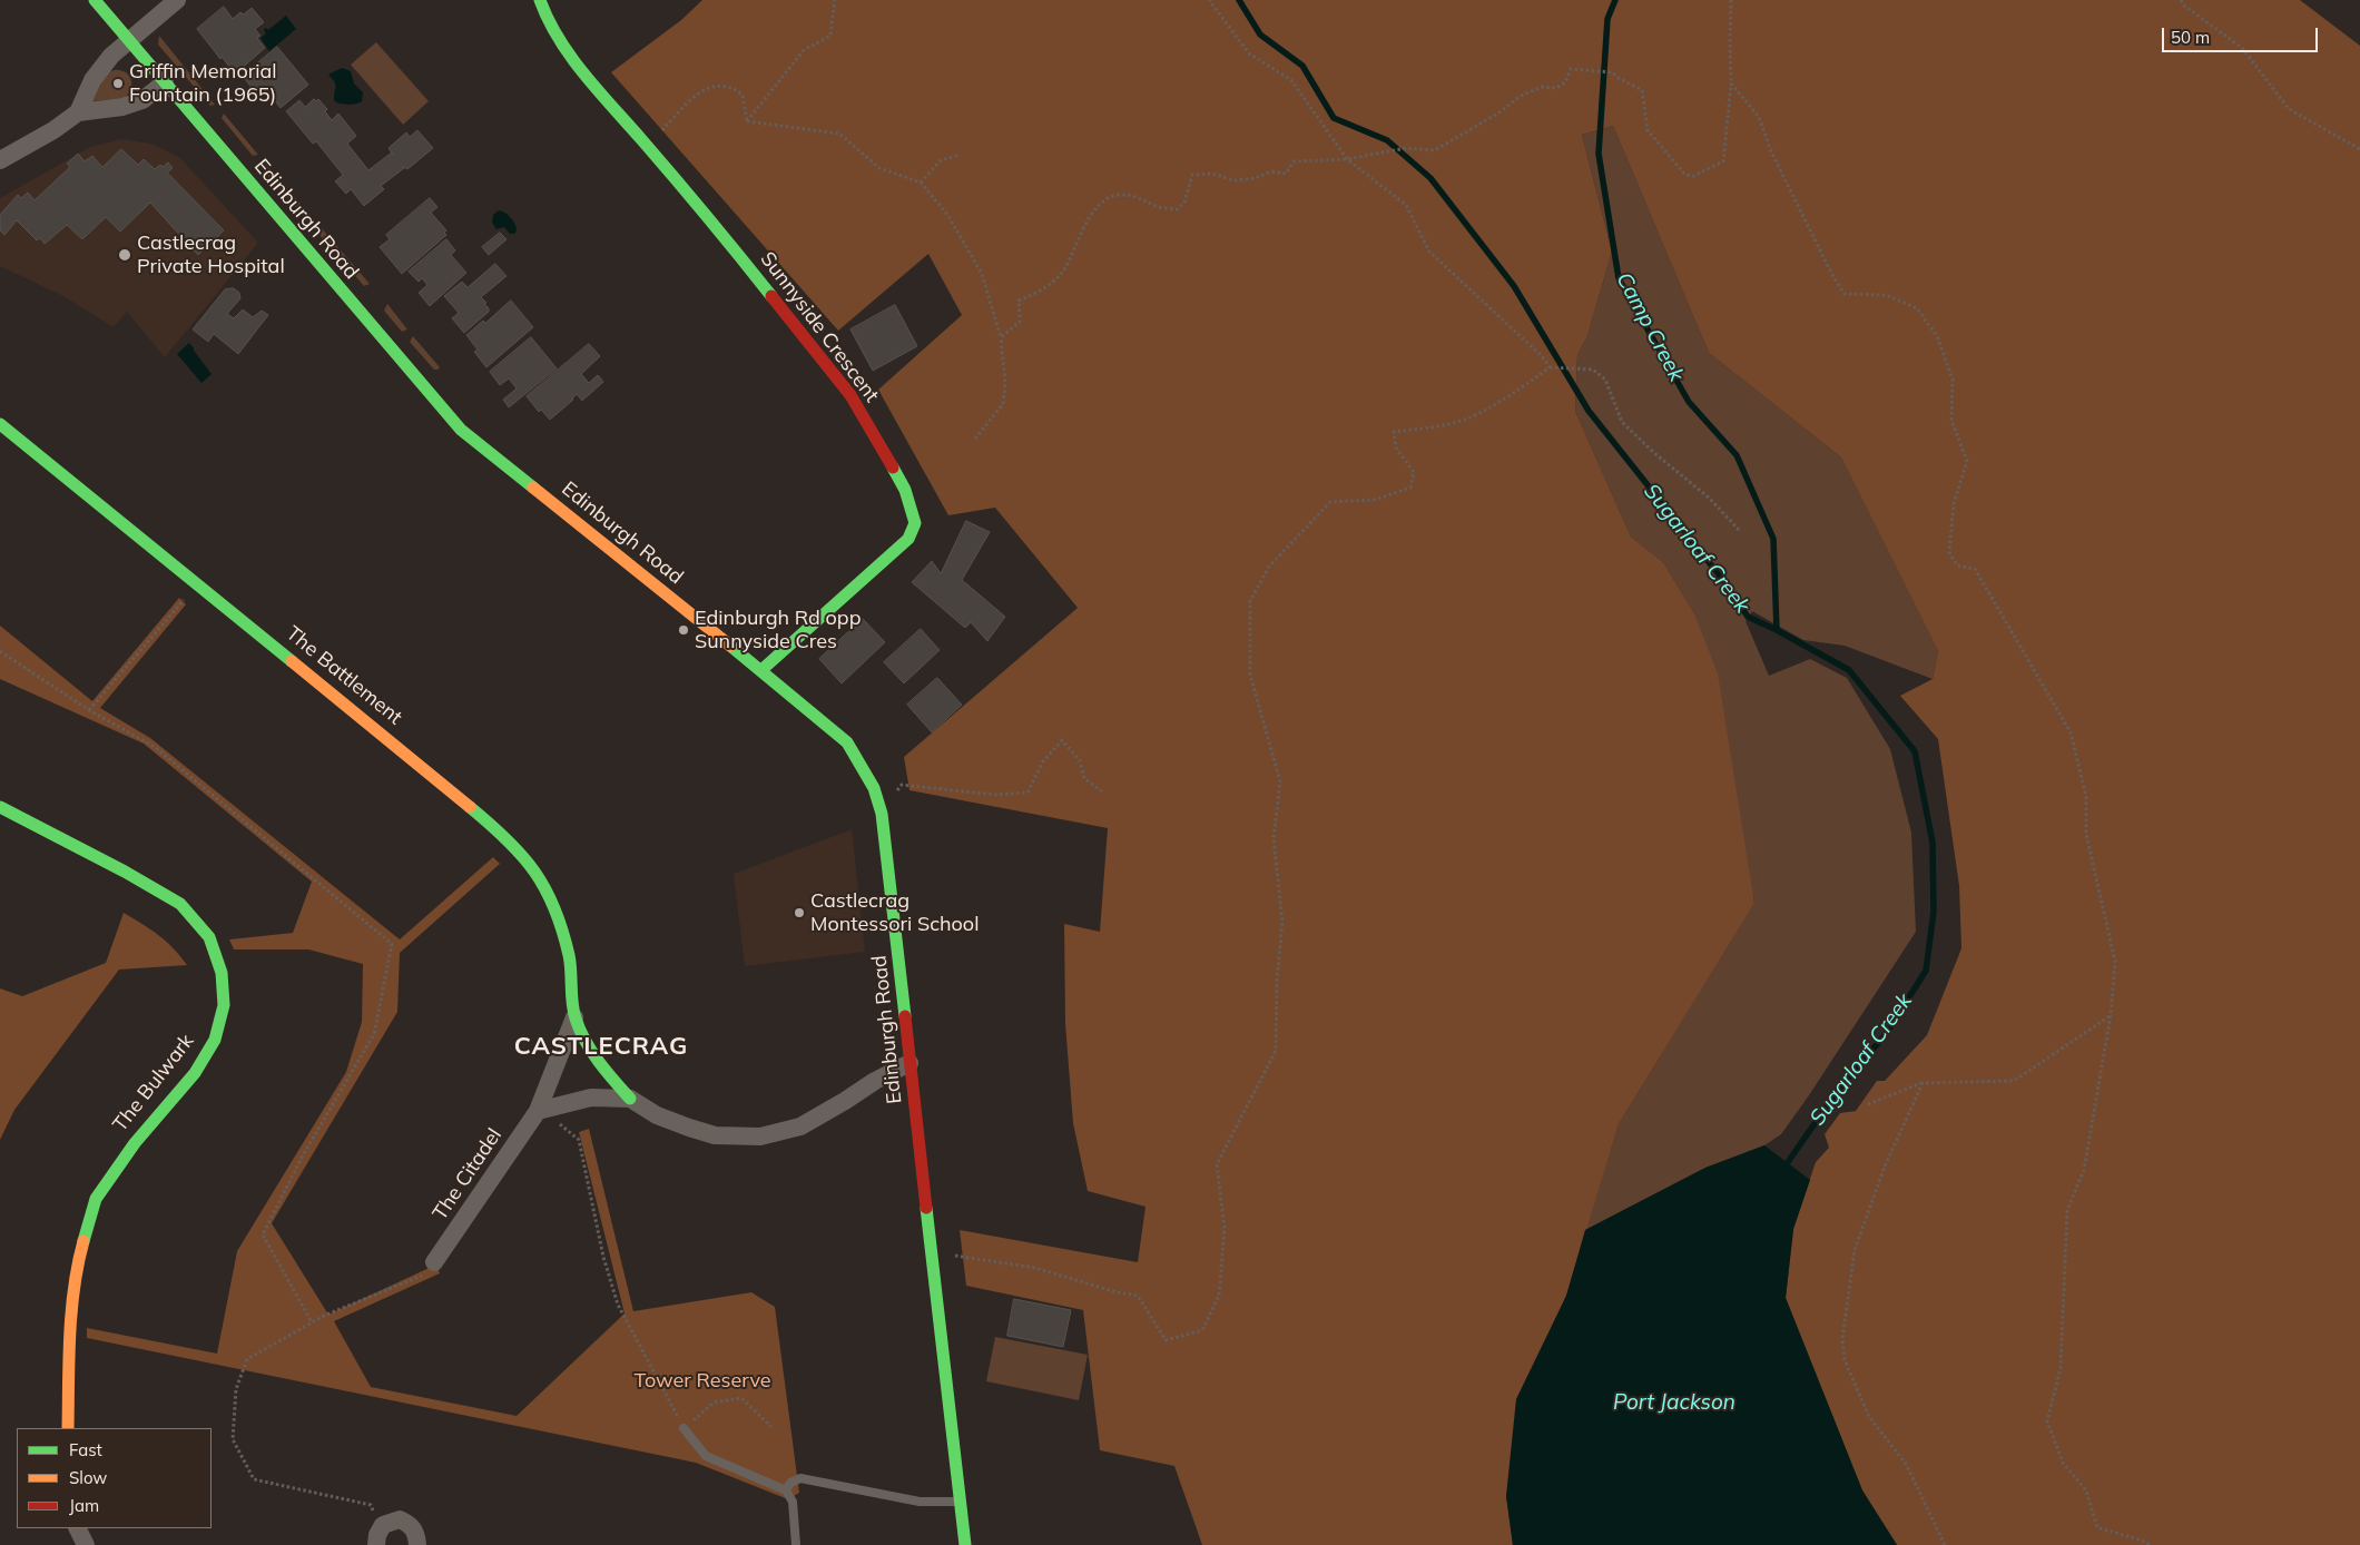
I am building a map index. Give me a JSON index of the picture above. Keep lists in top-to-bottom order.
{
  "streets": {
    "street": [
      "Edinburgh Road",
      "Sunnyside Crescent",
      "The Battlement",
      "The Bulwark",
      "The Citadel"
    ]
  },
  "crossings": [
    ["Edinburgh Road", "Sunnyside Crescent"],
    ["The Battlement", "The Citadel"]
  ],
  "districts": ["CASTLECRAG"],
  "water": ["Camp Creek", "Sugarloaf Creek", "Port Jackson"],
  "parks": ["Tower Reserve"],
  "places": [
    "Griffin Memorial Fountain (1965)",
    "Castlecrag Private Hospital",
    "Edinburgh Rd opp Sunnyside Cres",
    "Castlecrag Montessori School"
  ],
  "legend": ["Fast", "Slow", "Jam"],
  "scale_bar": "50 m"
}
